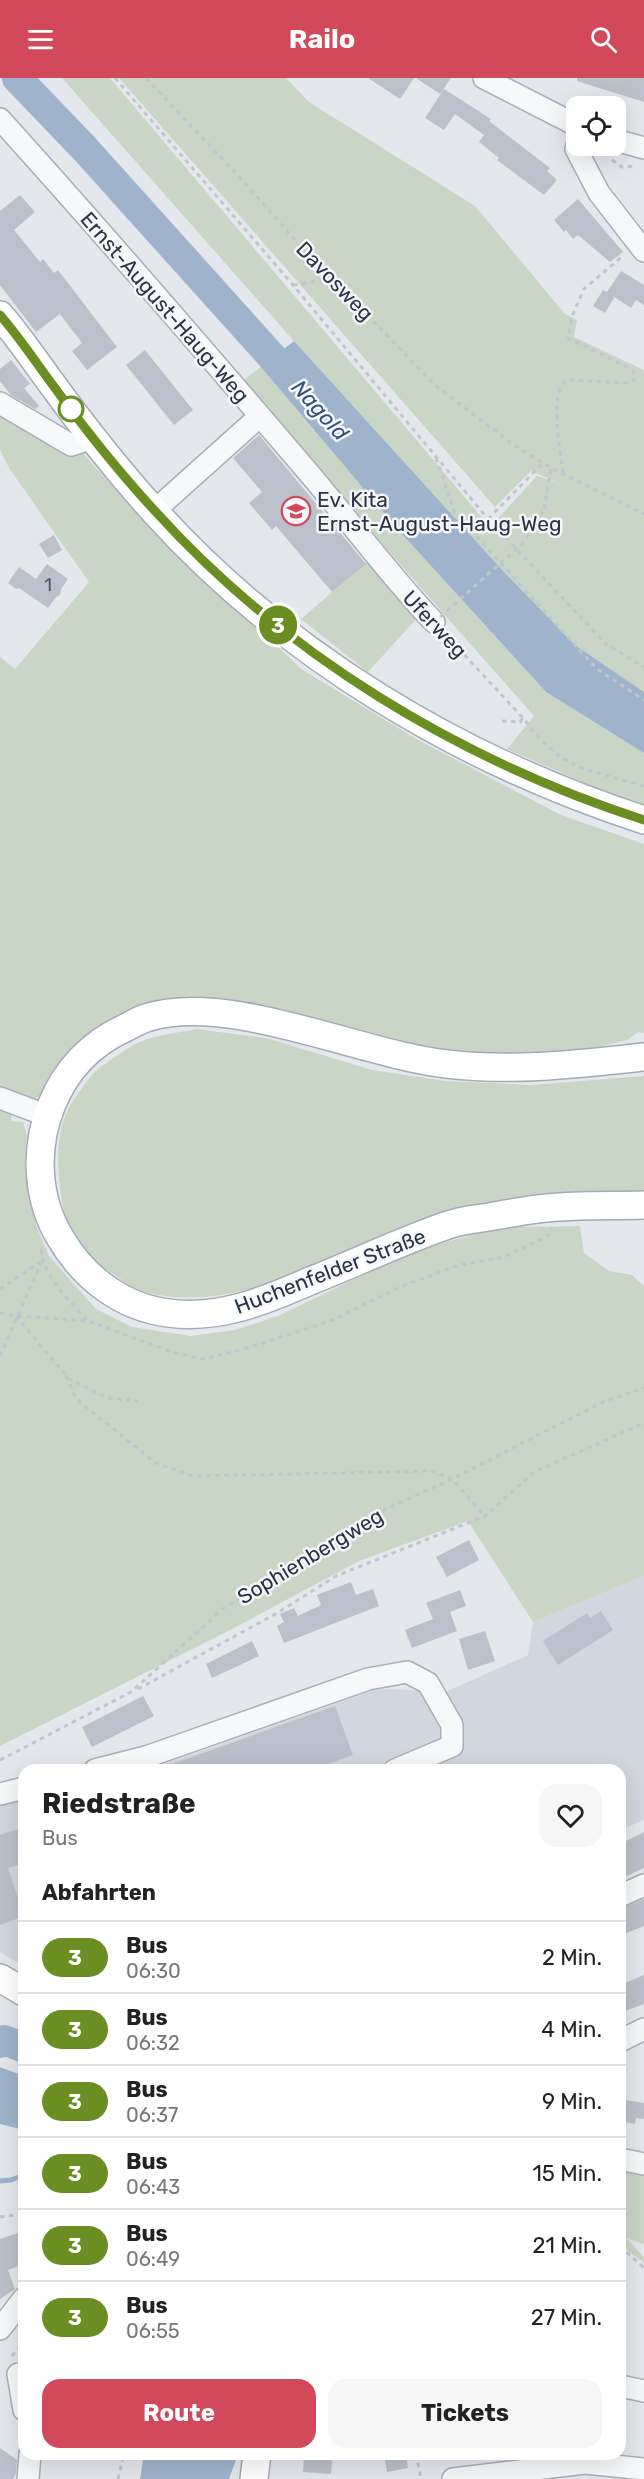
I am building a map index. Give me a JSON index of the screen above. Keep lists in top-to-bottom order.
{
  "streets": {
    "main road": ["Huchenfelder Straße"],
    "street": ["Ernst-August-Haug-Weg", "Uferweg"],
    "path": ["Davosweg", "Sophienbergweg"]
  },
  "crossings": [
    ["Ernst-August-Haug-Weg", "Uferweg"]
  ],
  "water": ["Nagold"],
  "places": {
    "school or university": ["Ev. Kita Ernst-August-Haug-Weg"]
  },
  "lines": ["bus line 3"],
  "house_numbers": ["1"],
  "page": {
    "header": "Railo",
    "on_map": "3",
    "heading": [
      ["Riedstraße", "Bus"],
      "Abfahrten"
    ],
    "list": [
      {
        "mark": "3",
        "name": "Bus",
        "note": "06:30",
        "value": "2 Min."
      },
      {
        "mark": "3",
        "name": "Bus",
        "note": "06:32",
        "value": "4 Min."
      },
      {
        "mark": "3",
        "name": "Bus",
        "note": "06:37",
        "value": "9 Min."
      },
      {
        "mark": "3",
        "name": "Bus",
        "note": "06:43",
        "value": "15 Min."
      },
      {
        "mark": "3",
        "name": "Bus",
        "note": "06:49",
        "value": "21 Min."
      },
      {
        "mark": "3",
        "name": "Bus",
        "note": "06:55",
        "value": "27 Min."
      }
    ],
    "buttons": ["Route", "Tickets"]
  }
}
